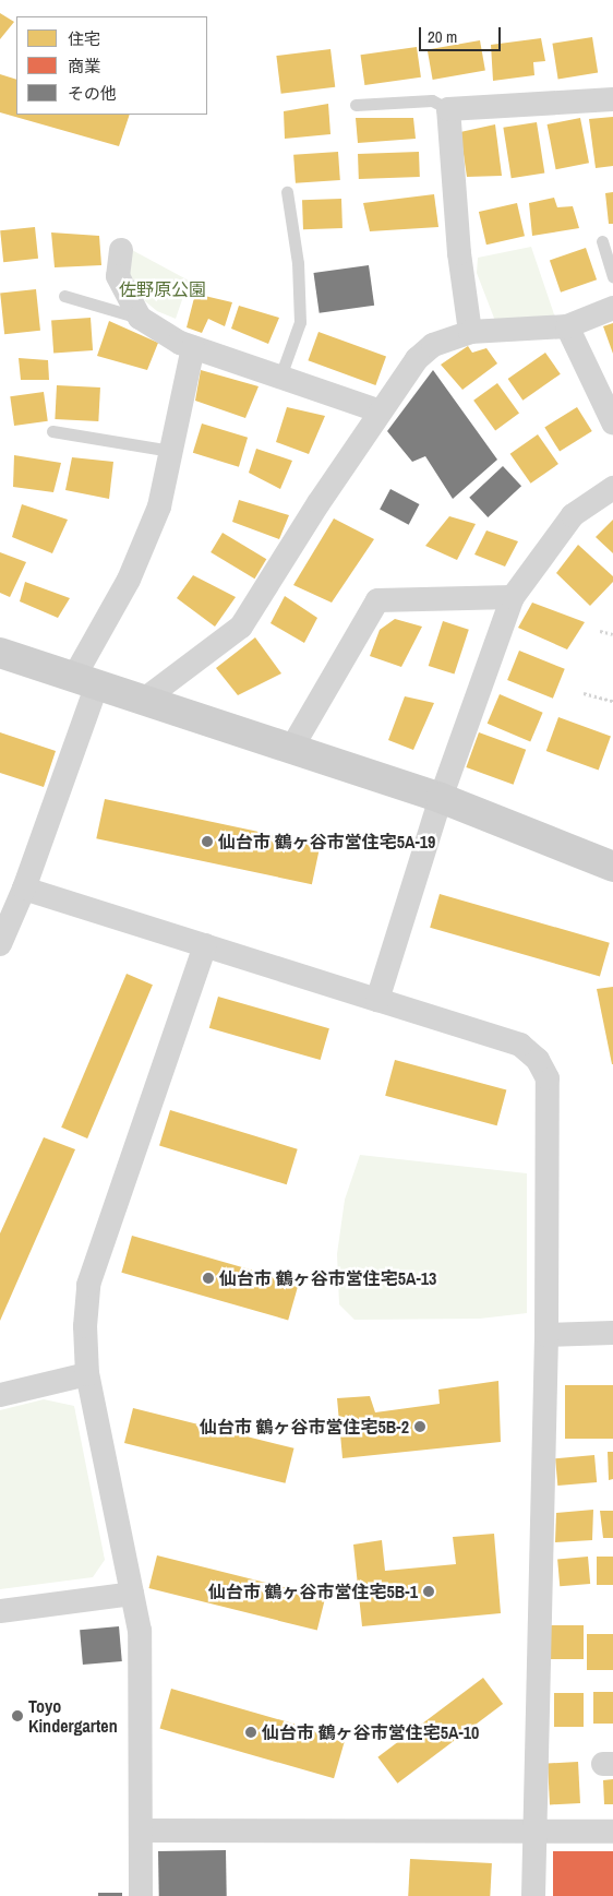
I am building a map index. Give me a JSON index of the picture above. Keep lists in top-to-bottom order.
{
  "parks": ["佐野原公園"],
  "places": [
    "仙台市 鶴ヶ谷市営住宅5A-19",
    "仙台市 鶴ヶ谷市営住宅5A-13",
    "仙台市 鶴ヶ谷市営住宅5B-2",
    "仙台市 鶴ヶ谷市営住宅5B-1",
    "Toyo Kindergarten",
    "仙台市 鶴ヶ谷市営住宅5A-10"
  ],
  "legend": ["住宅", "商業", "その他"],
  "scale_bar": "20 m"
}
